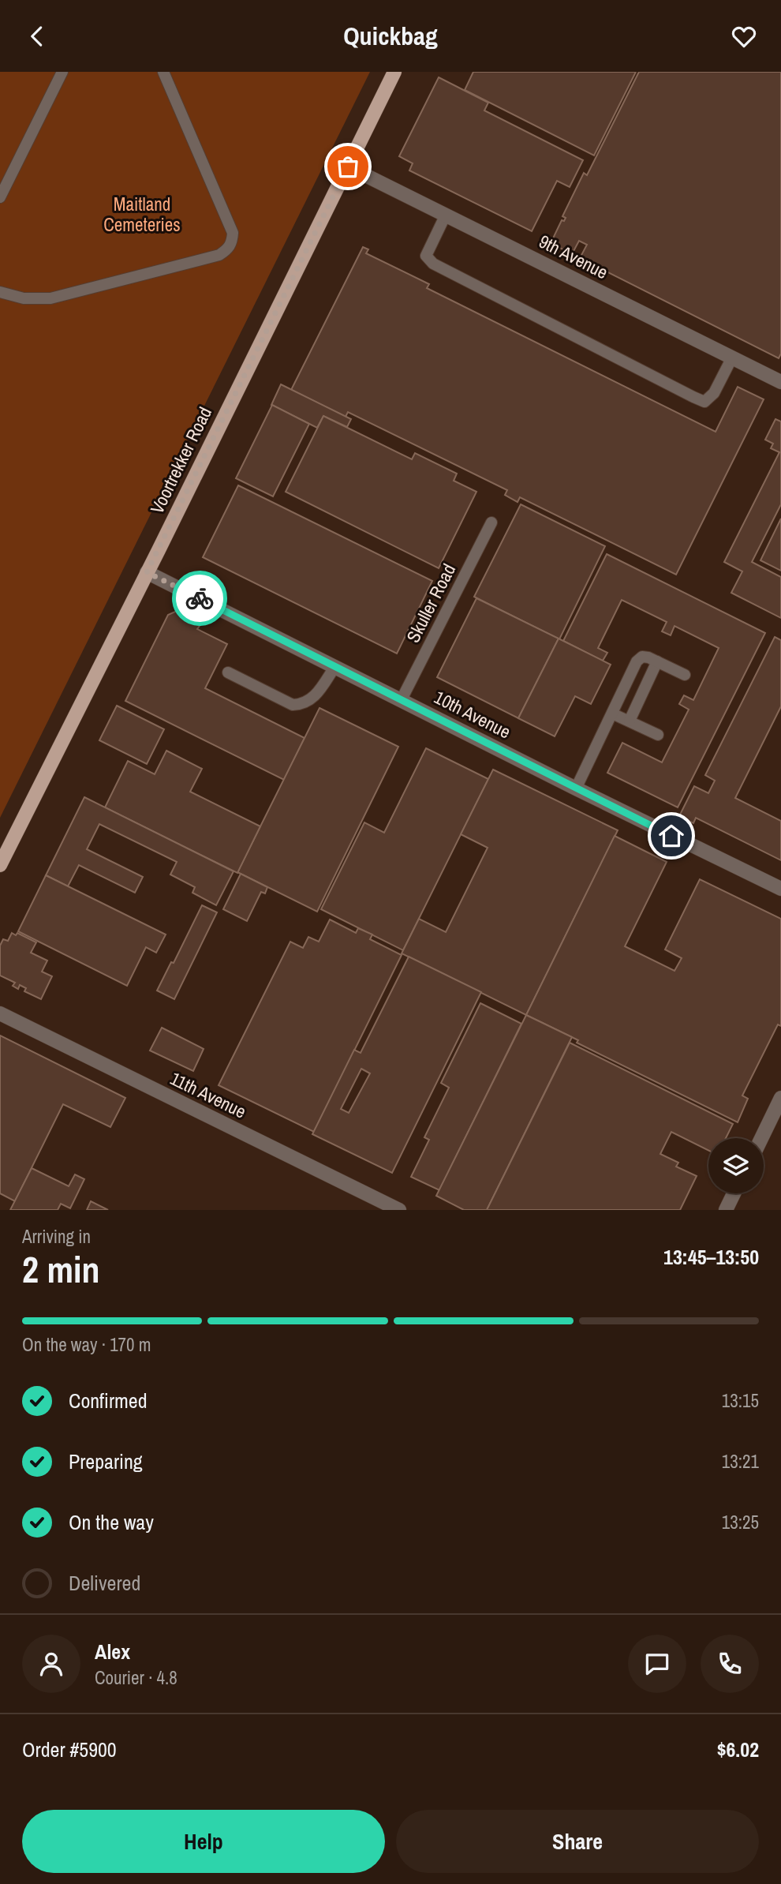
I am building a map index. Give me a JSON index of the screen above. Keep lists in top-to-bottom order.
{
  "streets": {
    "main road": ["Voortrekker Road"],
    "street": ["9th Avenue", "10th Avenue", "11th Avenue"],
    "lane": ["Skuller Road"]
  },
  "crossings": [
    ["9th Avenue", "Voortrekker Road"],
    ["Voortrekker Road", "10th Avenue"],
    ["Skuller Road", "10th Avenue"]
  ],
  "parks": ["Maitland Cemeteries"],
  "page": {
    "header": "Quickbag",
    "heading": ["2 min", "Arriving in", "13:45–13:50"],
    "panel": [
      "Alex",
      "Courier · 4.8",
      "Order #5900",
      "$6.02"
    ],
    "bar": "On the way · 170 m",
    "list": [
      ["Confirmed", "13:15"],
      ["Preparing", "13:21"],
      ["On the way", "13:25"],
      "Delivered"
    ],
    "buttons": ["Help", "Share"]
  }
}
